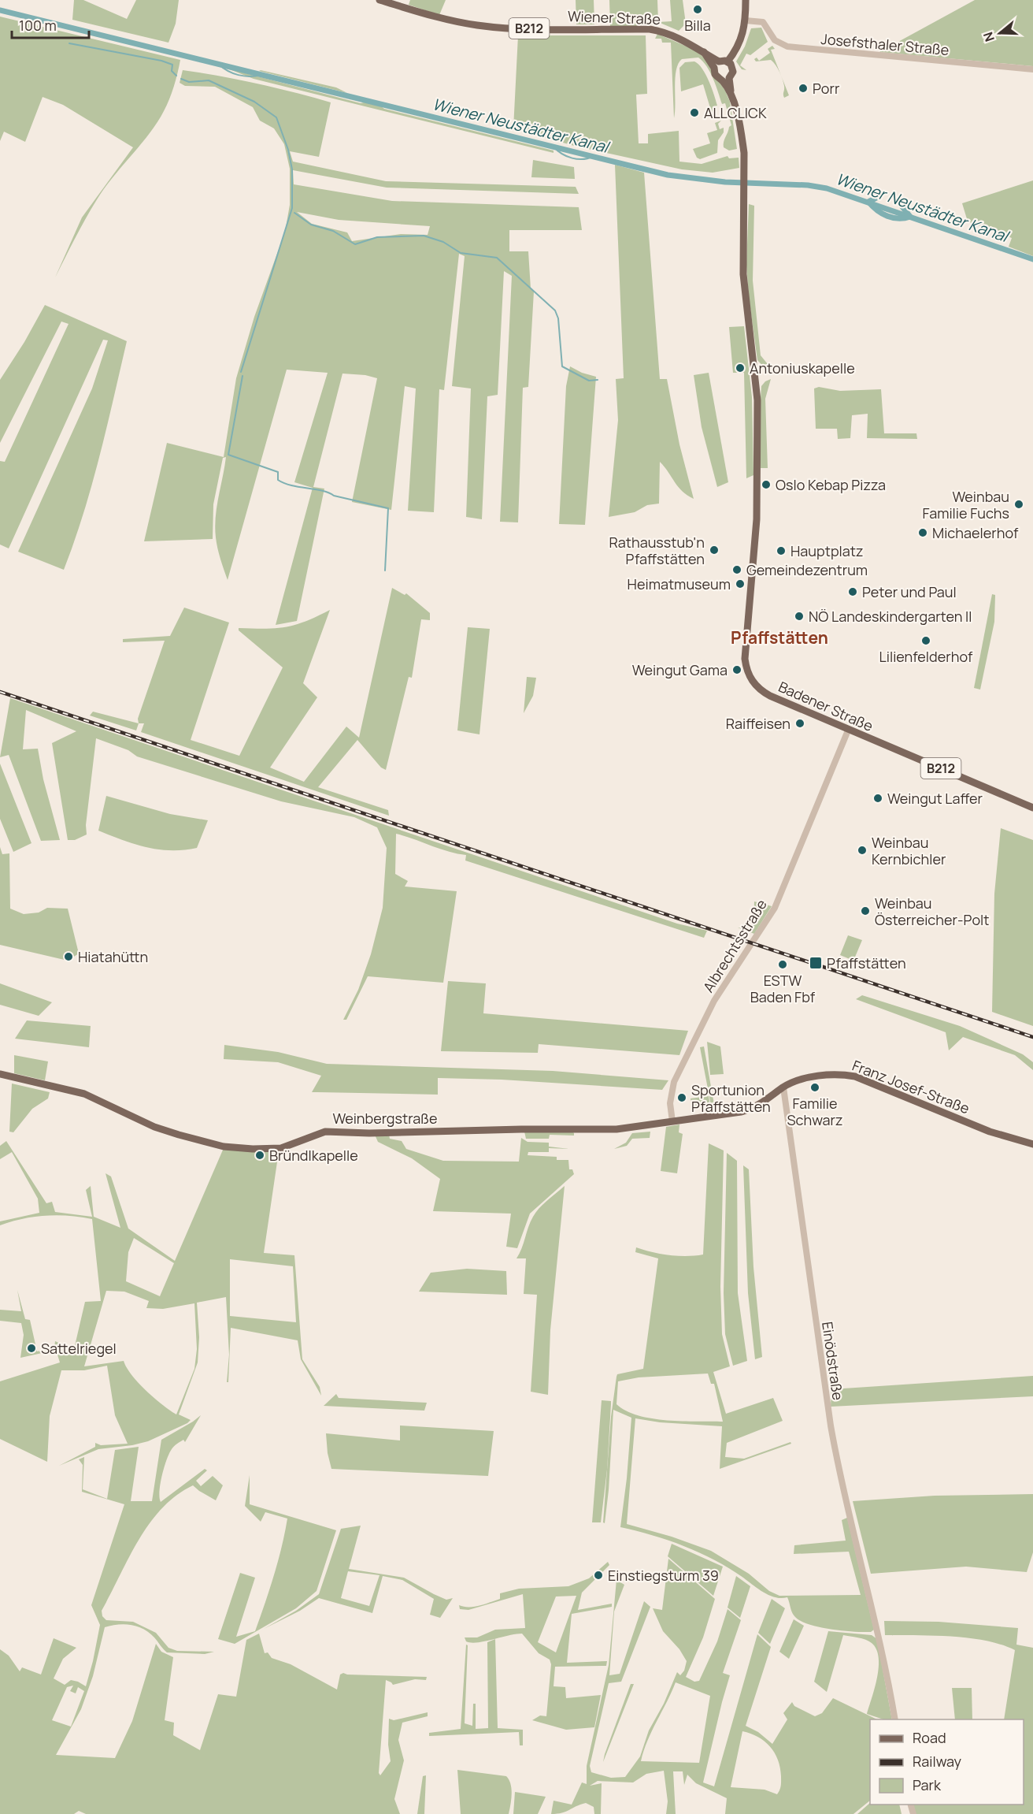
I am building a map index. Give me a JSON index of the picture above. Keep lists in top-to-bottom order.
{
  "streets": {
    "main road": [
      "Wiener Straße",
      "B212",
      "Badener Straße",
      "Franz Josef-Straße",
      "Weinbergstraße"
    ],
    "street": ["Josefsthaler Straße", "Albrechtsstraße", "Einödstraße"]
  },
  "crossings": [
    ["Wiener Straße", "Badener Straße"],
    ["Badener Straße", "Albrechtsstraße"],
    ["Albrechtsstraße", "Franz Josef-Straße"],
    ["Albrechtsstraße", "Weinbergstraße"],
    ["Franz Josef-Straße", "Weinbergstraße"],
    ["Franz Josef-Straße", "Einödstraße"]
  ],
  "districts": ["Pfaffstätten"],
  "water": ["Wiener Neustädter Kanal"],
  "places": {
    "other": [
      "Billa",
      "Porr",
      "ALLCLICK",
      "Antoniuskapelle",
      "Oslo Kebap Pizza",
      "Weinbau Familie Fuchs",
      "Michaelerhof",
      "Rathausstub'n Pfaffstätten",
      "Hauptplatz",
      "Gemeindezentrum",
      "Heimatmuseum",
      "Peter und Paul",
      "NÖ Landeskindergarten II",
      "Lilienfelderhof",
      "Weingut Gama",
      "Raiffeisen",
      "Weingut Laffer",
      "Weinbau Kernbichler",
      "Weinbau Österreicher-Polt",
      "Hiatahüttn",
      "ESTW Baden Fbf",
      "Familie Schwarz",
      "Sportunion Pfaffstätten",
      "Bründlkapelle",
      "Sattelriegel",
      "Einstiegsturm 39"
    ],
    "transit": ["Pfaffstätten"]
  },
  "legend": ["Road", "Railway", "Park"],
  "scale_bar": "100 m",
  "north": "left"
}
